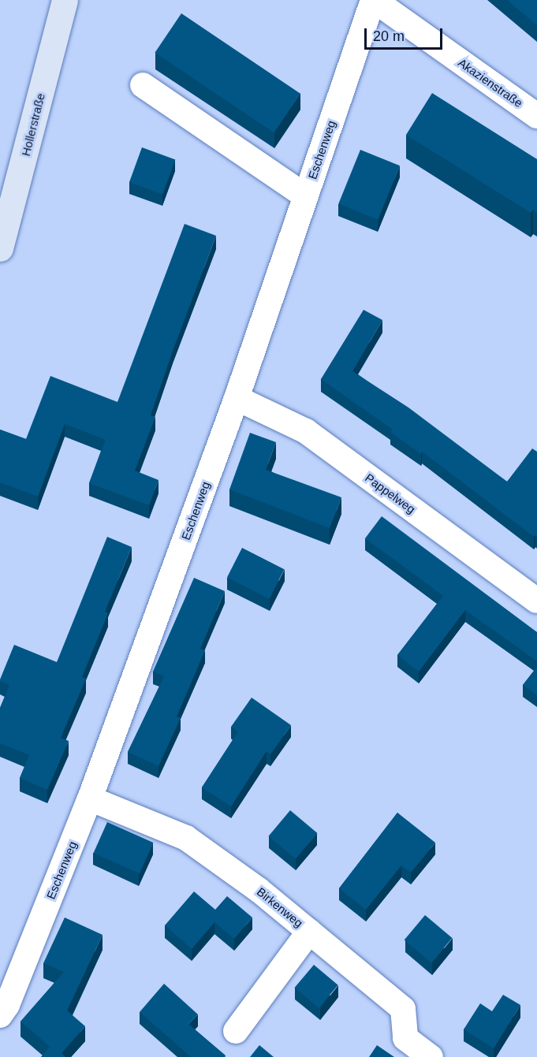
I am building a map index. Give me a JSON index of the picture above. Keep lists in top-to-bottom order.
{
  "streets": {
    "main road": ["Hollerstraße"],
    "street": [
      "Akazienstraße",
      "Eschenweg",
      "Pappelweg",
      "Birkenweg"
    ]
  },
  "crossings": [
    ["Akazienstraße", "Eschenweg"],
    ["Eschenweg", "Pappelweg"],
    ["Eschenweg", "Birkenweg"]
  ],
  "scale_bar": "20 m"
}
